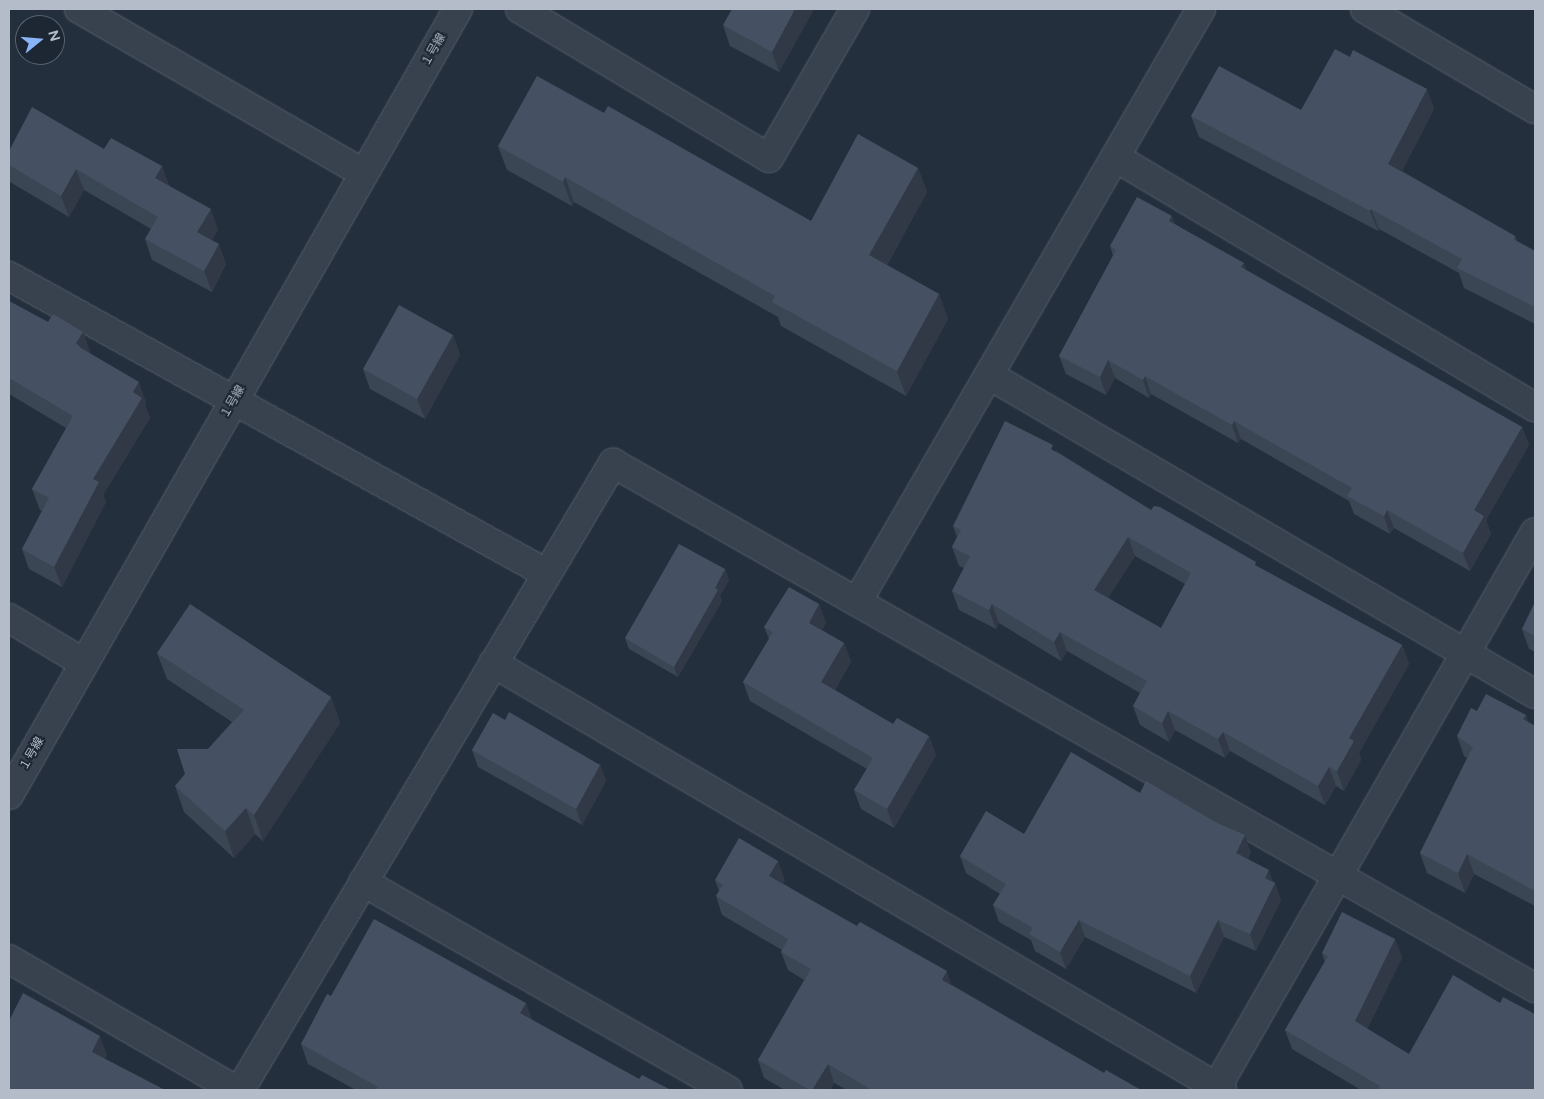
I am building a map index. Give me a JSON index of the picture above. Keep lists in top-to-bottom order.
{
  "streets": {
    "street": ["１号線"]
  },
  "north": "right"
}
